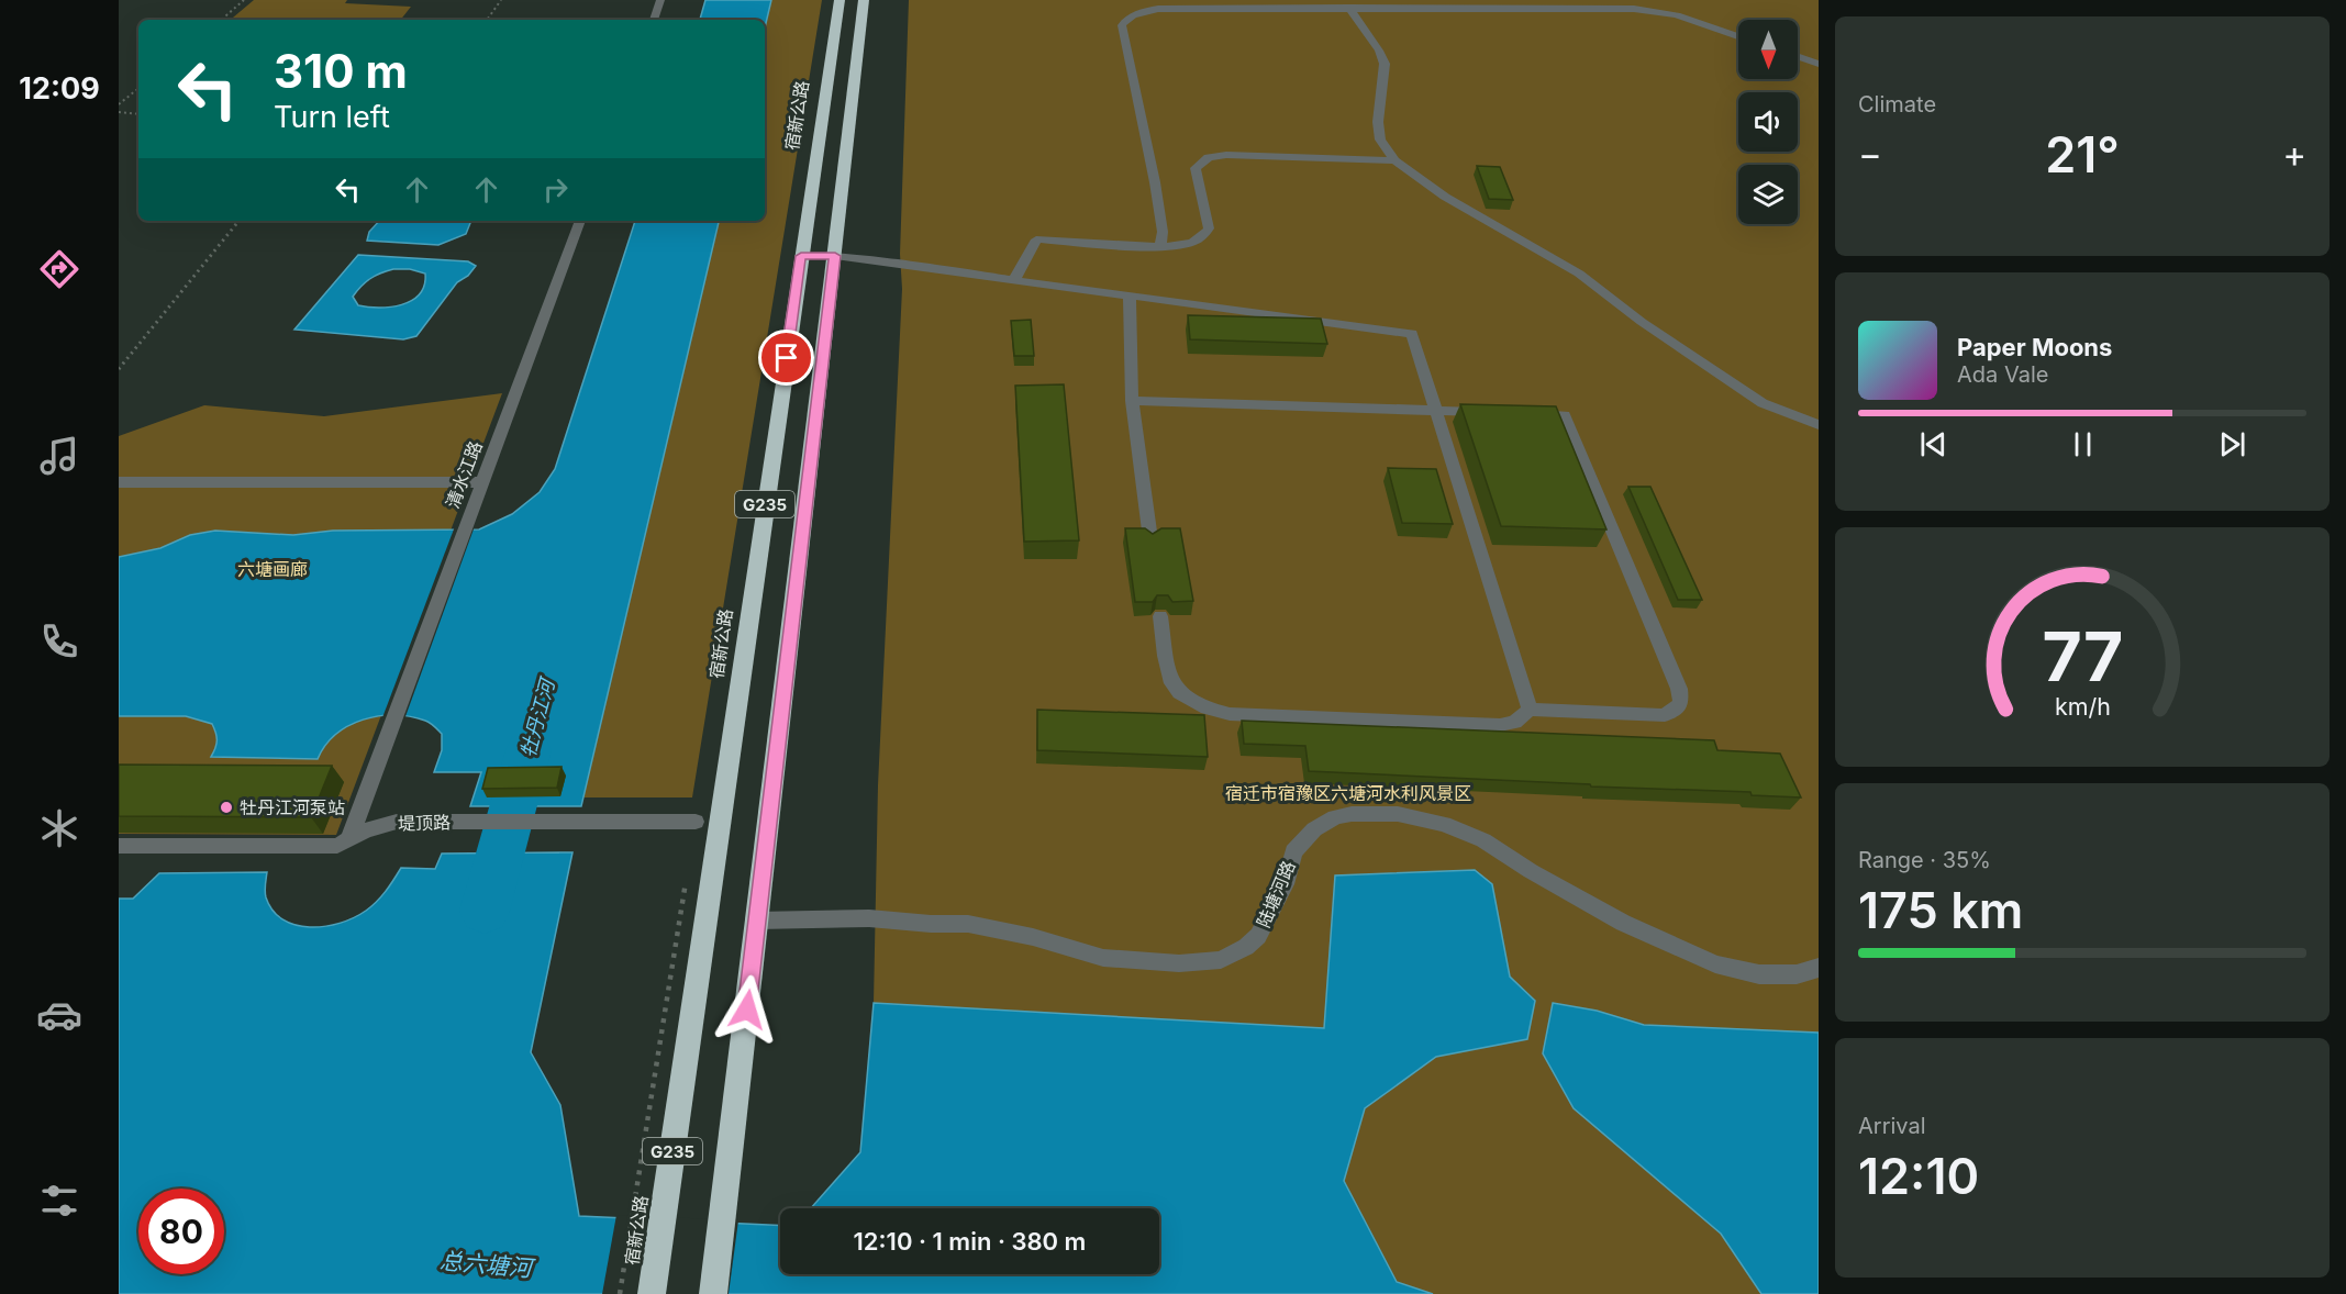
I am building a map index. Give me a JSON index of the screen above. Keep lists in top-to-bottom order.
{
  "streets": {
    "highway": ["宿新公路", "G235"],
    "street": ["清水江路", "堤顶路", "陆塘河路"]
  },
  "crossings": [
    ["清水江路", "堤顶路"],
    ["G235", "陆塘河路"]
  ],
  "water": ["牡丹江河", "总六塘河"],
  "parks": ["六塘画廊", "宿迁市宿豫区六塘河水利风景区"],
  "places": ["牡丹江河泵站"],
  "north": "bottom",
  "page": {
    "tabs": "12:09",
    "tile": [
      "Climate",
      ["Range · 35%", "175 km"],
      ["Arrival", "12:10"]
    ],
    "turn": ["310 m", "Turn left"],
    "heat": ["−", "21°", "+"],
    "song": ["Paper Moons", "Ada Vale"],
    "limit": "80",
    "trip": "12:10 · 1 min · 380 m",
    "gauge": ["77", "km/h"]
  }
}
